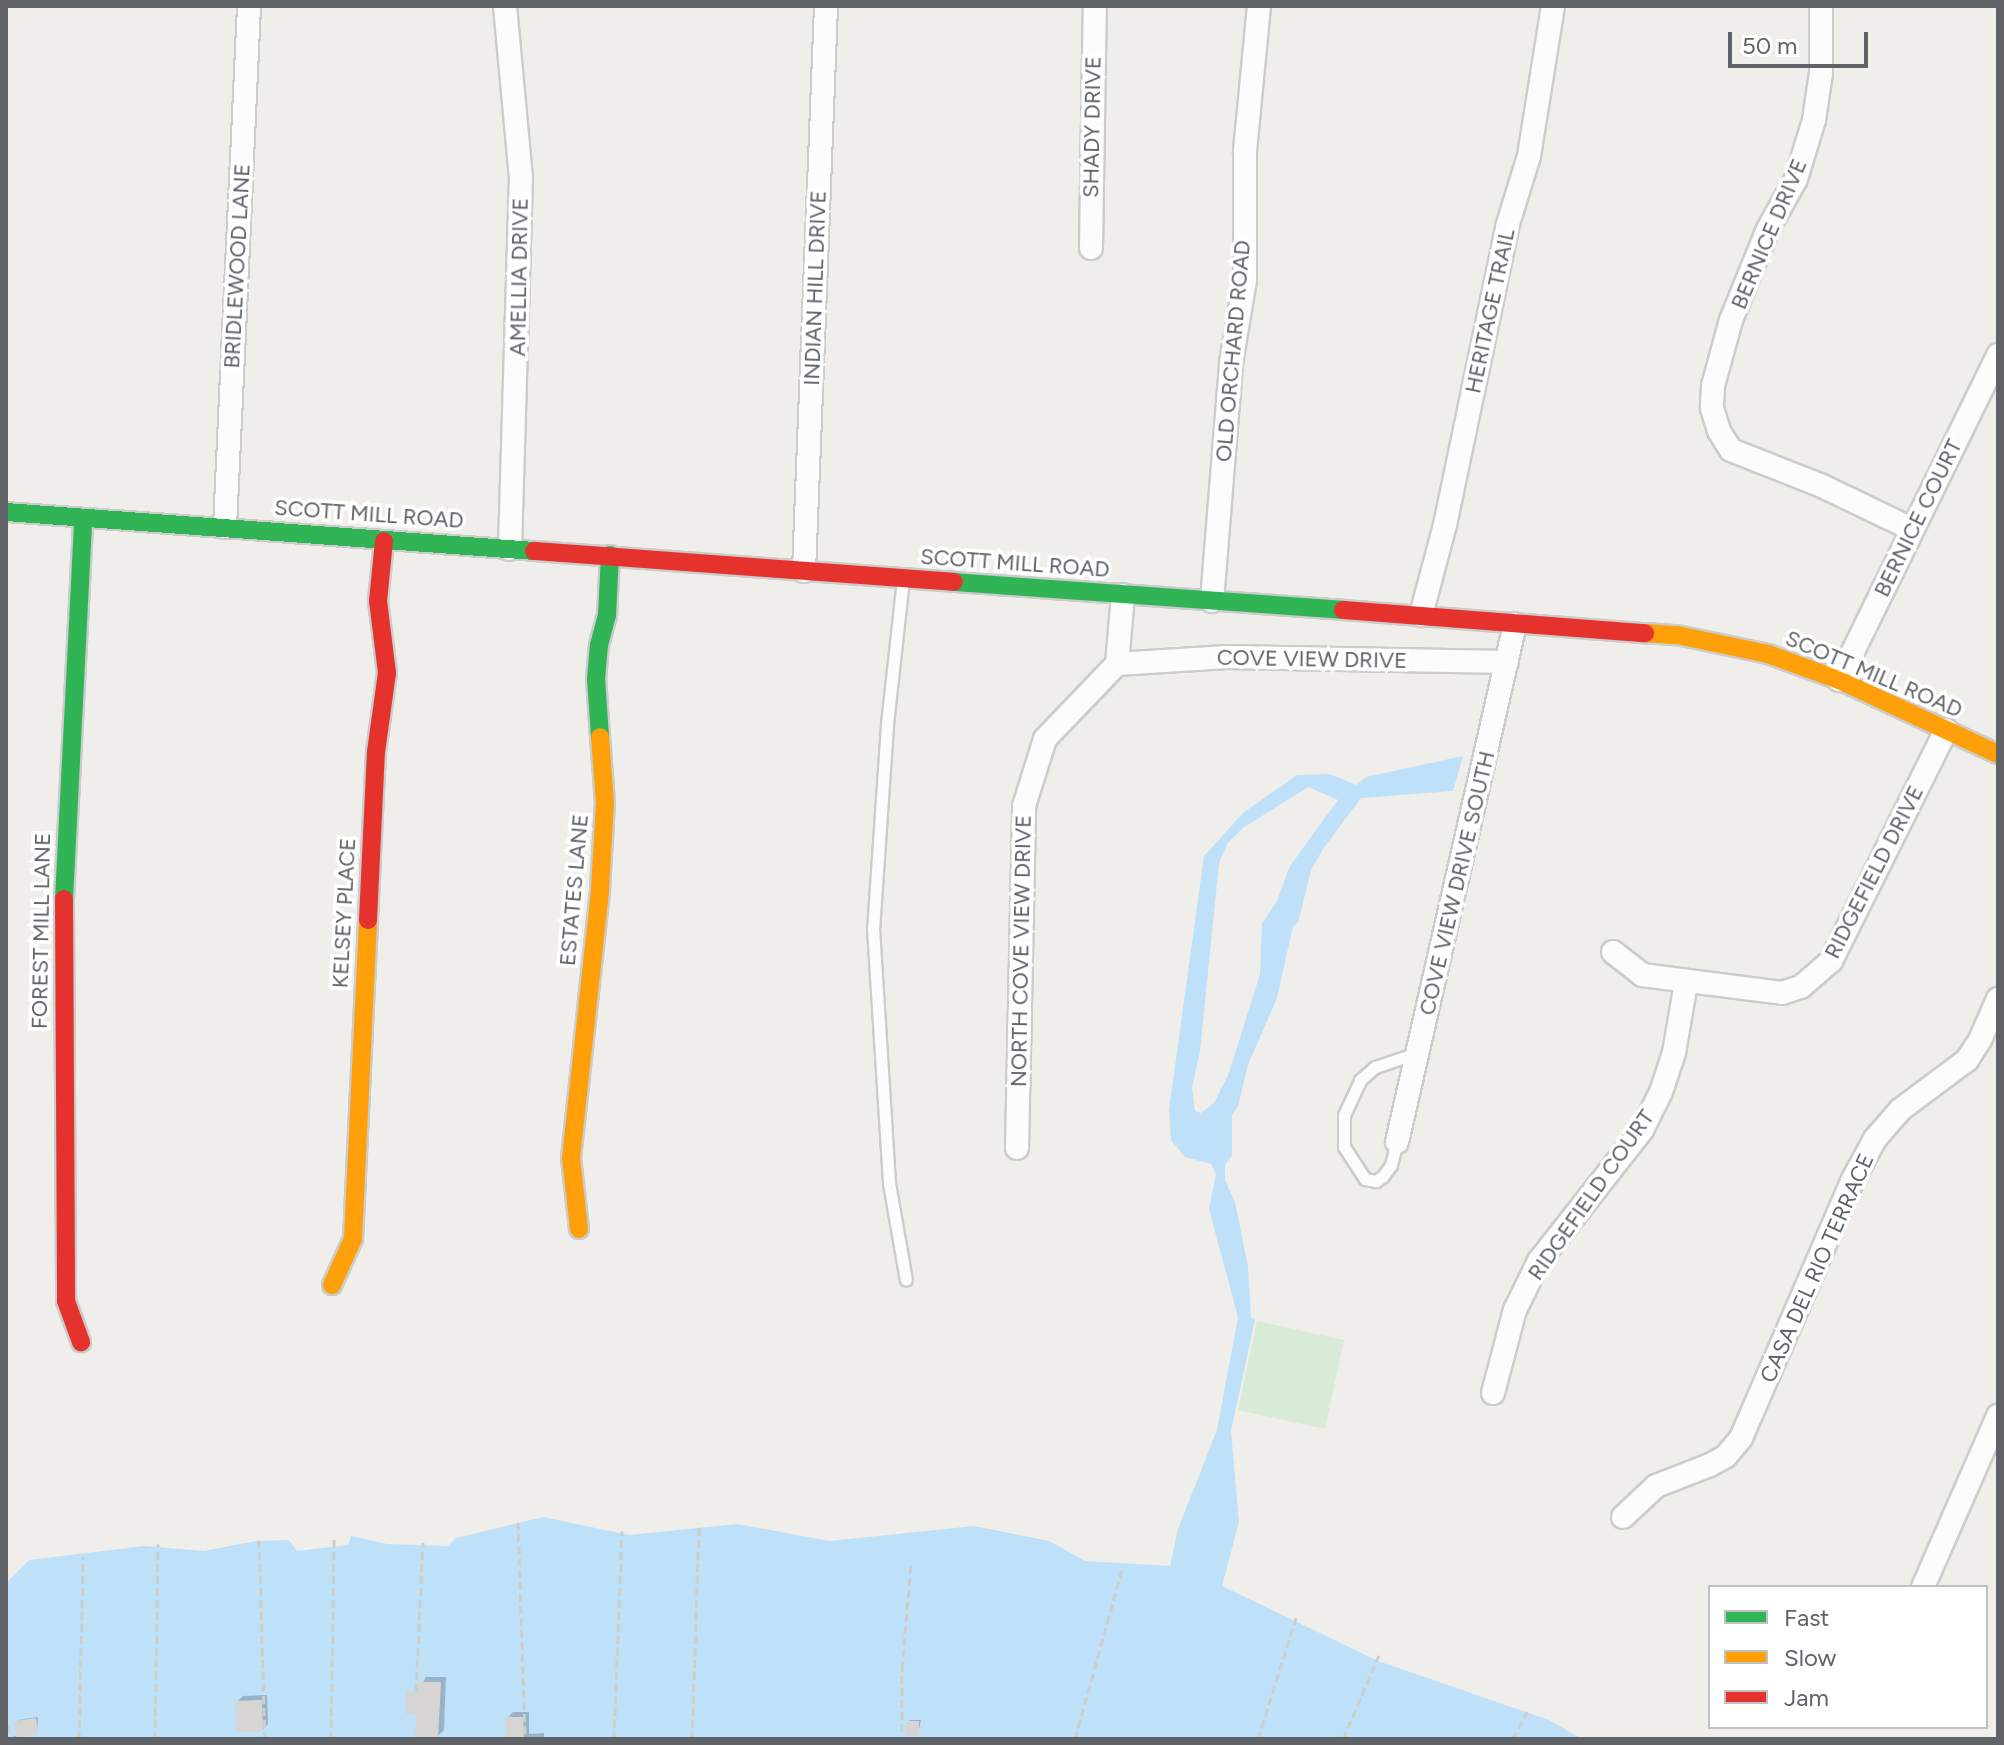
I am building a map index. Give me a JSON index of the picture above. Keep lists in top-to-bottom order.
{
  "streets": {
    "street": [
      "SHADY DRIVE",
      "BERNICE DRIVE",
      "BRIDLEWOOD LANE",
      "AMELLIA DRIVE",
      "INDIAN HILL DRIVE",
      "HERITAGE TRAIL",
      "OLD ORCHARD ROAD",
      "SCOTT MILL ROAD",
      "BERNICE COURT",
      "COVE VIEW DRIVE",
      "RIDGEFIELD DRIVE",
      "COVE VIEW DRIVE SOUTH",
      "ESTATES LANE",
      "KELSEY PLACE",
      "FOREST MILL LANE",
      "NORTH COVE VIEW DRIVE",
      "RIDGEFIELD COURT",
      "CASA DEL RIO TERRACE"
    ]
  },
  "crossings": [
    ["BERNICE DRIVE", "BERNICE COURT"],
    ["BRIDLEWOOD LANE", "SCOTT MILL ROAD"],
    ["AMELLIA DRIVE", "SCOTT MILL ROAD"],
    ["INDIAN HILL DRIVE", "SCOTT MILL ROAD"],
    ["HERITAGE TRAIL", "SCOTT MILL ROAD"],
    ["OLD ORCHARD ROAD", "SCOTT MILL ROAD"],
    ["SCOTT MILL ROAD", "BERNICE COURT"],
    ["SCOTT MILL ROAD", "RIDGEFIELD DRIVE"],
    ["SCOTT MILL ROAD", "COVE VIEW DRIVE SOUTH"],
    ["SCOTT MILL ROAD", "ESTATES LANE"],
    ["SCOTT MILL ROAD", "KELSEY PLACE"],
    ["SCOTT MILL ROAD", "FOREST MILL LANE"],
    ["COVE VIEW DRIVE", "COVE VIEW DRIVE SOUTH"],
    ["COVE VIEW DRIVE", "NORTH COVE VIEW DRIVE"],
    ["RIDGEFIELD DRIVE", "RIDGEFIELD COURT"]
  ],
  "legend": ["Fast", "Slow", "Jam"],
  "scale_bar": "50 m"
}
